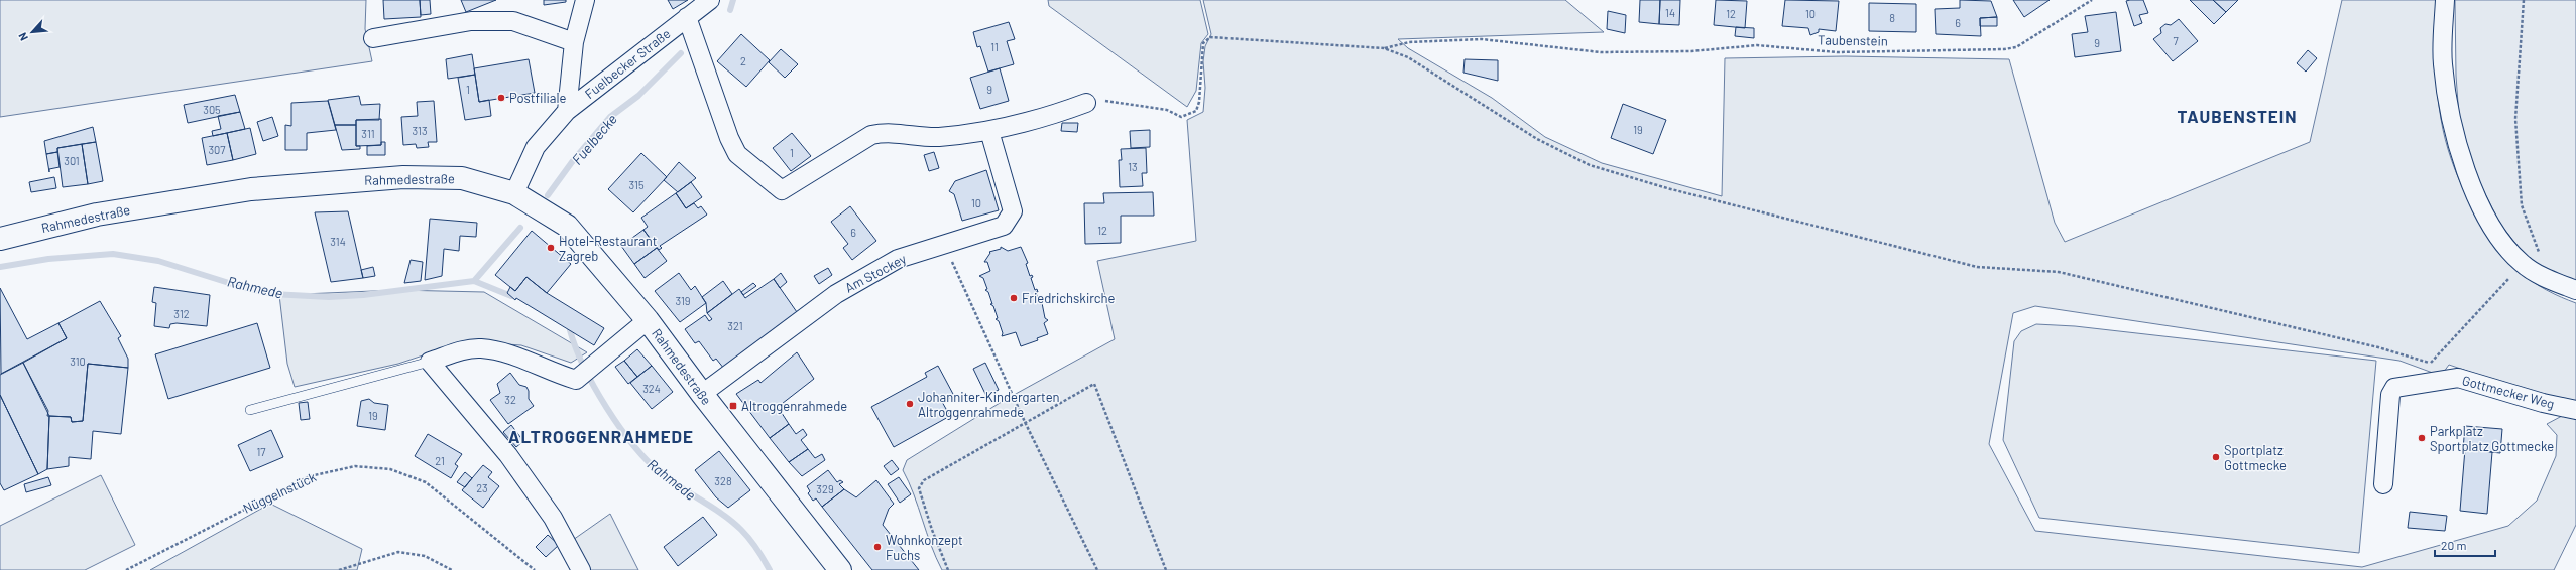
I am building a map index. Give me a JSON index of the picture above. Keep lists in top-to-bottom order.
{
  "streets": {
    "main road": ["Rahmedestraße"],
    "street": ["Fuelbecker Straße", "Am Stockey", "Gottmecker Weg"],
    "path": ["Taubenstein", "Nüggelnstück"]
  },
  "crossings": [
    ["Fuelbecker Straße", "Rahmedestraße"],
    ["Rahmedestraße", "Am Stockey"]
  ],
  "districts": ["TAUBENSTEIN", "ALTROGGENRAHMEDE"],
  "water": ["Fuelbecke", "Rahmede"],
  "places": {
    "other": [
      "Postfiliale",
      "Hotel-Restaurant Zagreb",
      "Friedrichskirche",
      "Johanniter-Kindergarten Altroggenrahmede",
      "Parkplatz Sportplatz Gottmecke",
      "Sportplatz Gottmecke",
      "Wohnkonzept Fuchs"
    ],
    "transit": ["Altroggenrahmede"]
  },
  "house_numbers": [
    "14",
    "12",
    "10",
    "8",
    "6",
    "7",
    "9",
    "11",
    "2",
    "1",
    "9",
    "305",
    "19",
    "313",
    "311",
    "307",
    "1",
    "301",
    "13",
    "315",
    "10",
    "12",
    "6",
    "314",
    "319",
    "312",
    "321",
    "310",
    "324",
    "32",
    "19",
    "17",
    "21",
    "328",
    "23",
    "329"
  ],
  "scale_bar": "20 m",
  "north": "bottom left"
}
